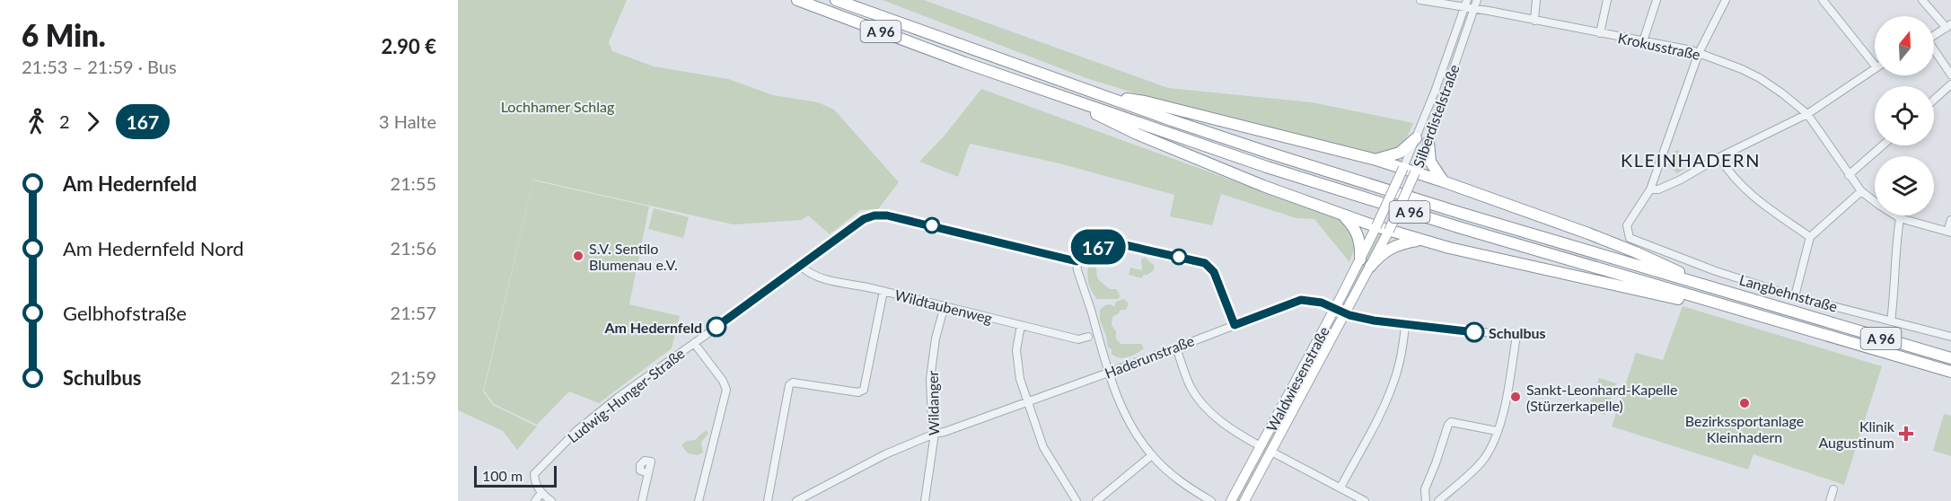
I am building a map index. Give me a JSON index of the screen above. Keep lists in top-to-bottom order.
{
  "streets": {
    "highway": ["A 96"],
    "main road": ["Silberdistelstraße", "Waldwiesenstraße"],
    "street": [
      "Krokusstraße",
      "Langbehnstraße",
      "Wildtaubenweg",
      "Haderunstraße",
      "Ludwig-Hunger-Straße",
      "Wildanger"
    ]
  },
  "crossings": [
    ["Krokusstraße", "Silberdistelstraße"],
    ["Silberdistelstraße", "Waldwiesenstraße"],
    ["Wildtaubenweg", "Ludwig-Hunger-Straße"],
    ["Wildtaubenweg", "Wildanger"],
    ["Haderunstraße", "Waldwiesenstraße"],
    ["Haderunstraße", "Wildanger"]
  ],
  "districts": ["KLEINHADERN"],
  "parks": ["Lochhamer Schlag"],
  "places": {
    "other": [
      "S.V. Sentilo Blumenau e.V.",
      "Am Hedernfeld",
      "Schulbus",
      "Sankt-Leonhard-Kapelle (Stürzerkapelle)",
      "Bezirkssportanlage Kleinhadern"
    ],
    "health": ["Klinik Augustinum"]
  },
  "lines": ["bus line 167"],
  "scale_bar": "100 m",
  "north": "top",
  "page": {
    "heading": ["6 Min.", "21:53 – 21:59 · Bus", "2.90 €"],
    "on_map": "167",
    "legs": ["2", "167", "3 Halte"],
    "list": [
      {
        "name": "Am Hedernfeld",
        "value": "21:55"
      },
      {
        "name": "Am Hedernfeld Nord",
        "value": "21:56"
      },
      {
        "name": "Gelbhofstraße",
        "value": "21:57"
      },
      {
        "name": "Schulbus",
        "value": "21:59"
      }
    ],
    "scale": "100 m"
  }
}
